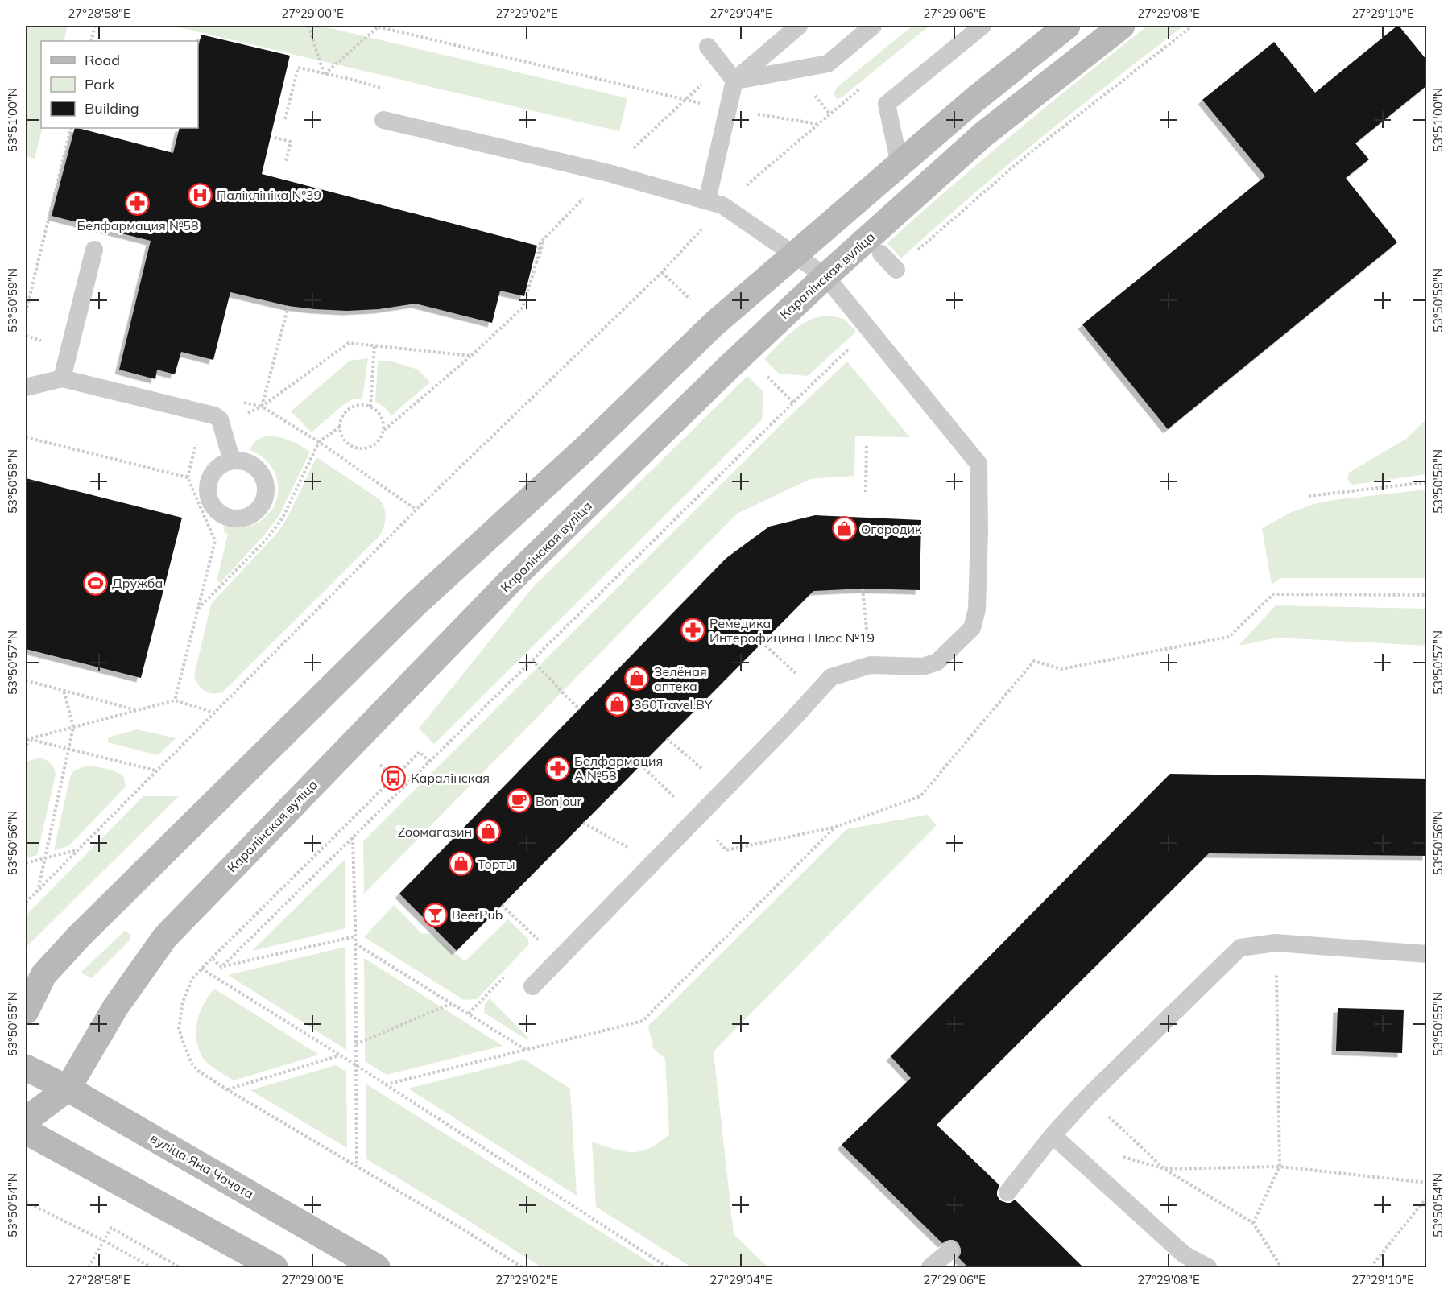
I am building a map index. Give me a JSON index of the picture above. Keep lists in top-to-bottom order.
{
  "streets": {
    "main road": ["Каралінская вуліца", "вуліца Яна Чачота"]
  },
  "crossings": [
    ["Каралінская вуліца", "вуліца Яна Чачота"]
  ],
  "places": {
    "hospital": ["Паліклініка №39"],
    "pharmacy": ["Белфармация №58", "Ремедика Интерофицина Плюс №19", "Белфармация А №58"],
    "shop": [
      "Огородик",
      "Зелёная аптека",
      "360Travel.BY",
      "Zooмагазин",
      "Торты"
    ],
    "sports": ["Дружба"],
    "bus stop": ["Каралінская"],
    "cafe": ["Bonjour"],
    "bar": ["BeerPub"]
  },
  "legend": ["Road", "Park", "Building"],
  "coordinates": [
    "27°28'58\"E",
    "27°29'00\"E",
    "27°29'02\"E",
    "27°29'04\"E",
    "27°29'06\"E",
    "27°29'08\"E",
    "27°29'10\"E",
    "53°51'00\"N",
    "53°50'59\"N",
    "53°50'58\"N",
    "53°50'57\"N",
    "53°50'56\"N",
    "53°50'55\"N",
    "53°50'54\"N"
  ]
}
